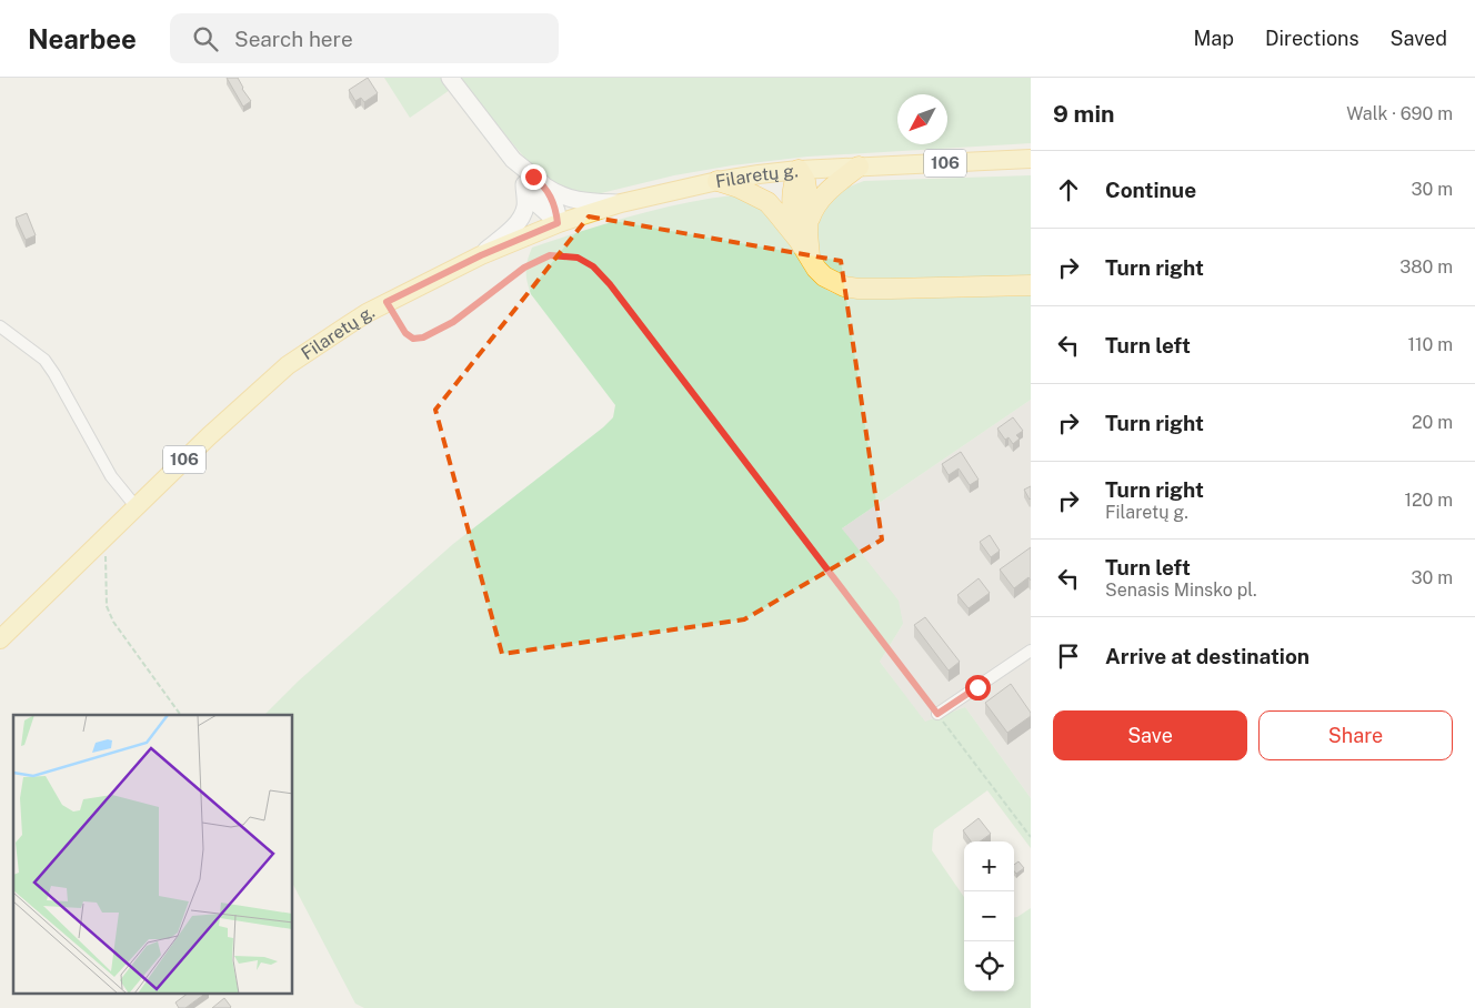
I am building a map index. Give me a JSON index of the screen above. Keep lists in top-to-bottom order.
{
  "streets": {
    "main road": ["106", "Filaretų g."]
  },
  "north": "bottom left",
  "page": {
    "header": "Nearbee",
    "search": "Search here",
    "nav": ["Map", "Directions", "Saved"],
    "heading": ["9 min", "Walk · 690 m"],
    "list": [
      ["Continue", "30 m"],
      ["Turn right", "380 m"],
      ["Turn left", "110 m"],
      ["Turn right", "20 m"],
      ["Turn right", "Filaretų g.", "120 m"],
      ["Turn left", "Senasis Minsko pl.", "30 m"],
      "Arrive at destination"
    ],
    "buttons": ["Save", "Share"],
    "map_buttons": ["+", "−"]
  }
}
